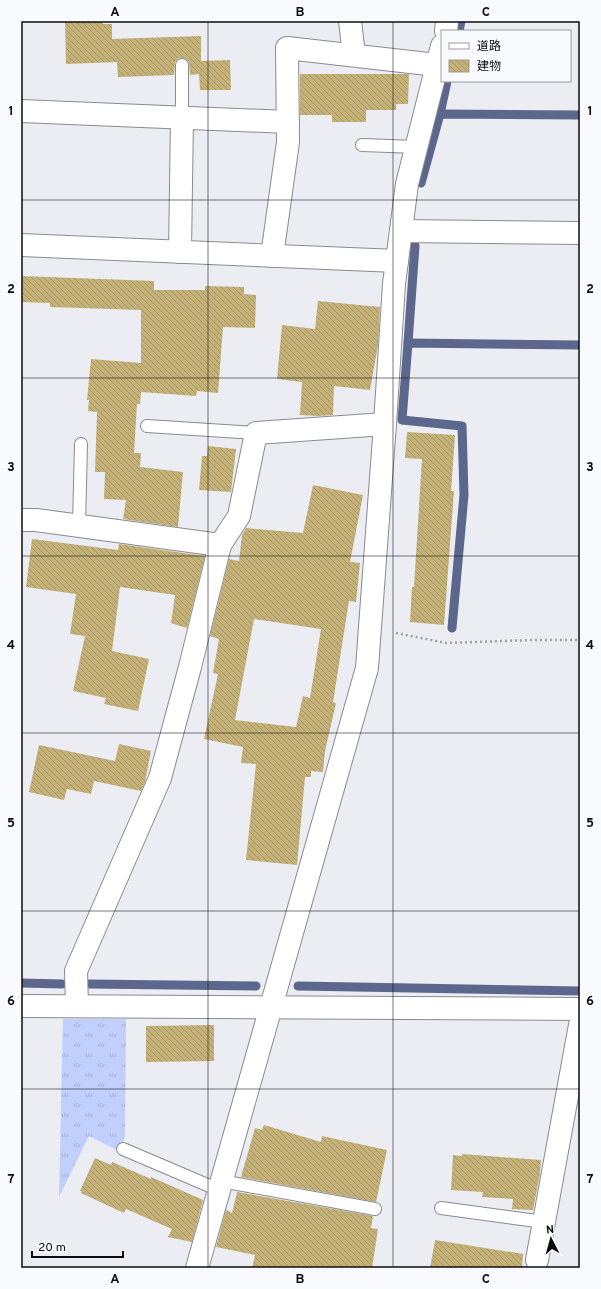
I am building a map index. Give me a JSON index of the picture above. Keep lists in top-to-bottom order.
{
  "legend": ["道路", "建物"],
  "scale_bar": "20 m",
  "north": "top",
  "grid": {
    "columns": ["A", "B", "C"],
    "rows": [
      "1",
      "2",
      "3",
      "4",
      "5",
      "6",
      "7"
    ]
  }
}
